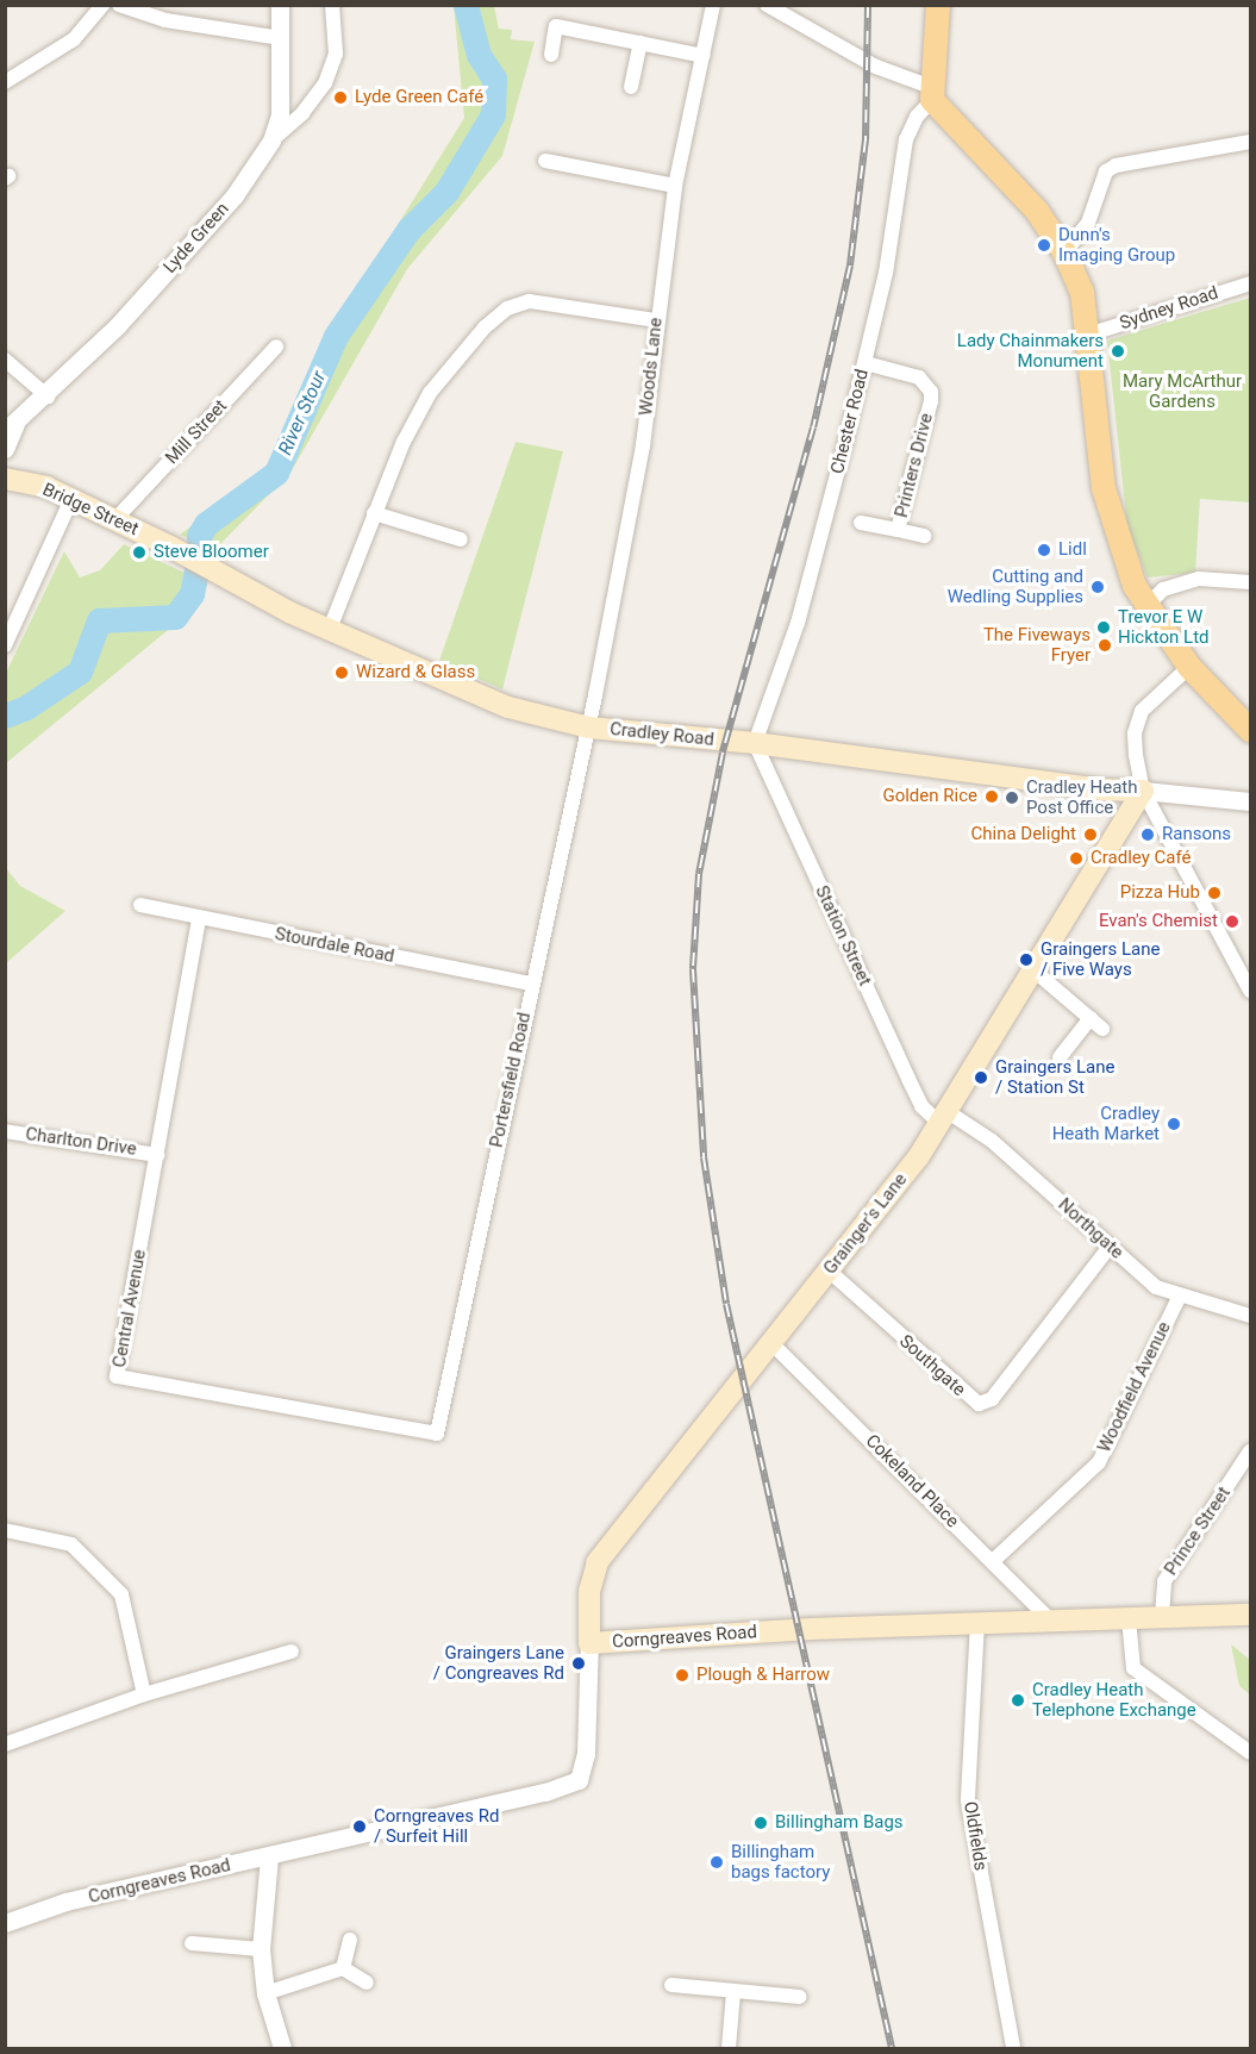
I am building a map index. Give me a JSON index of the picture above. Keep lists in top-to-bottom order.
{
  "streets": {
    "main road": [
      "Bridge Street",
      "Cradley Road",
      "Grainger's Lane",
      "Corngreaves Road"
    ],
    "street": [
      "Lyde Green",
      "Sydney Road",
      "Woods Lane",
      "Chester Road",
      "Mill Street",
      "Printers Drive",
      "Station Street",
      "Stourdale Road",
      "Portersfield Road",
      "Charlton Drive",
      "Northgate",
      "Central Avenue",
      "Southgate",
      "Woodfield Avenue",
      "Cokeland Place",
      "Prince Street",
      "Oldfields"
    ]
  },
  "crossings": [
    ["Woods Lane", "Cradley Road"],
    ["Woods Lane", "Portersfield Road"],
    ["Chester Road", "Printers Drive"],
    ["Chester Road", "Cradley Road"],
    ["Chester Road", "Station Street"],
    ["Mill Street", "Bridge Street"],
    ["Bridge Street", "Cradley Road"],
    ["Cradley Road", "Station Street"],
    ["Cradley Road", "Portersfield Road"],
    ["Cradley Road", "Grainger's Lane"],
    ["Station Street", "Grainger's Lane"],
    ["Station Street", "Northgate"],
    ["Stourdale Road", "Portersfield Road"],
    ["Stourdale Road", "Central Avenue"],
    ["Portersfield Road", "Central Avenue"],
    ["Charlton Drive", "Central Avenue"],
    ["Grainger's Lane", "Northgate"],
    ["Grainger's Lane", "Southgate"],
    ["Grainger's Lane", "Cokeland Place"],
    ["Grainger's Lane", "Corngreaves Road"],
    ["Northgate", "Southgate"],
    ["Northgate", "Woodfield Avenue"],
    ["Woodfield Avenue", "Cokeland Place"],
    ["Cokeland Place", "Corngreaves Road"],
    ["Prince Street", "Corngreaves Road"],
    ["Corngreaves Road", "Oldfields"]
  ],
  "water": ["River Stour"],
  "parks": ["Mary McArthur Gardens"],
  "places": [
    "Lyde Green Café",
    "Dunn's Imaging Group",
    "Lady Chainmakers Monument",
    "Lidl",
    "Steve Bloomer",
    "Cutting and Wedling Supplies",
    "Trevor E W Hickton Ltd",
    "The Fiveways Fryer",
    "Wizard & Glass",
    "Golden Rice",
    "Cradley Heath Post Office",
    "China Delight",
    "Ransons",
    "Cradley Café",
    "Pizza Hub",
    "Evan's Chemist",
    "Graingers Lane / Five Ways",
    "Graingers Lane / Station St",
    "Cradley Heath Market",
    "Graingers Lane / Congreaves Rd",
    "Plough & Harrow",
    "Cradley Heath Telephone Exchange",
    "Billingham Bags",
    "Corngreaves Rd / Surfeit Hill",
    "Billingham bags factory"
  ]
}
